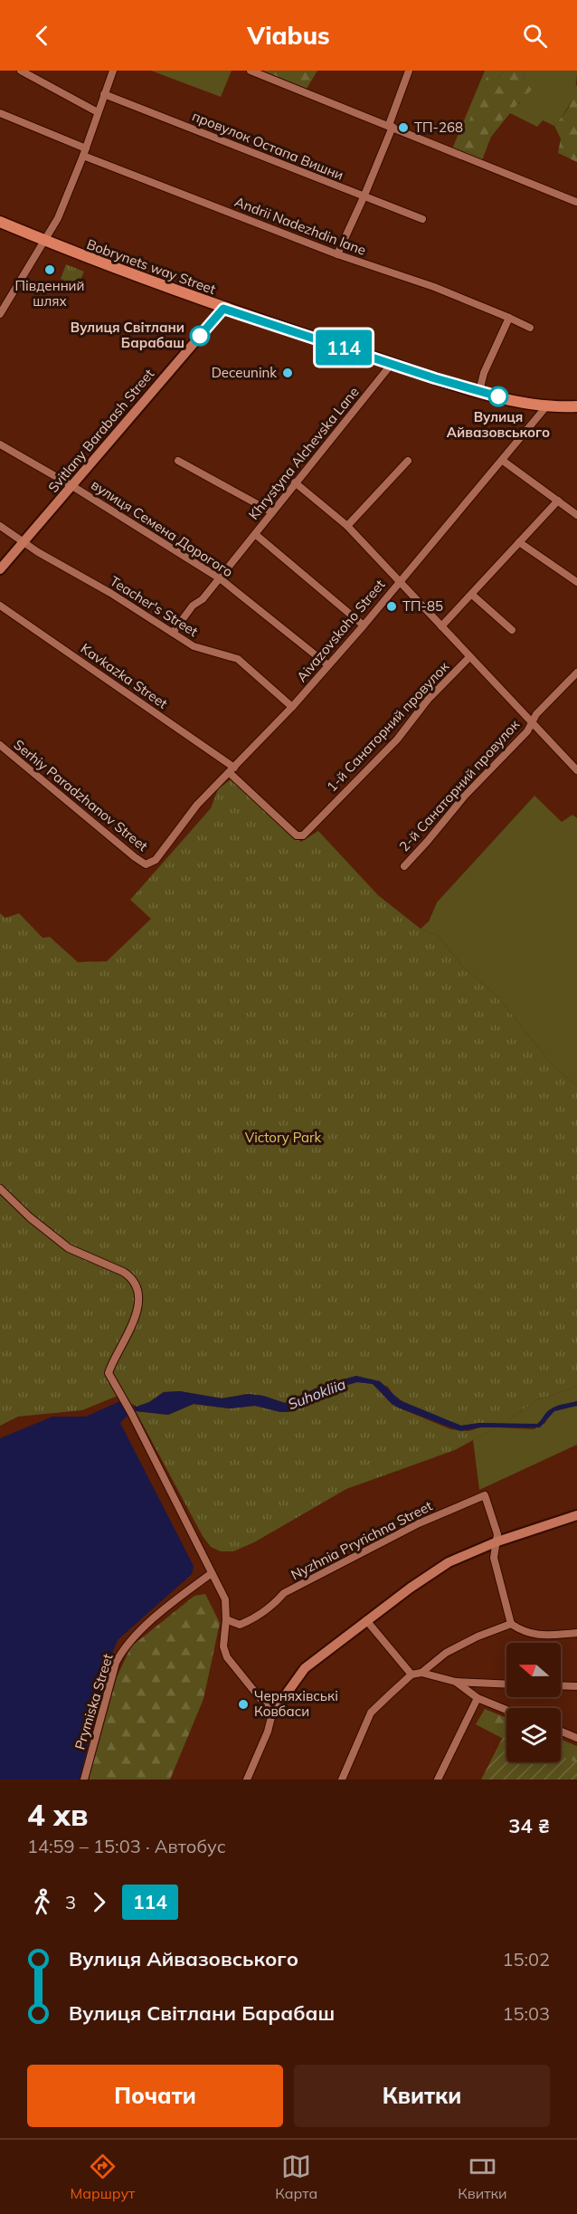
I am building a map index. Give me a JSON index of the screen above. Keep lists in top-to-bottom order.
{
  "streets": {
    "main road": ["Bobrynets way Street"],
    "street": [
      "провулок Остапа Вишни",
      "Andrii Nadezhdin lane",
      "Svitlany Barabash Street",
      "Khrystyna Alchevska Lane",
      "вулиця Семена Дорогого",
      "Teacher's Street",
      "Aivazovskoho Street",
      "Kavkazka Street",
      "1-й Санаторний провулок",
      "2-й Санаторний провулок",
      "Serhiy Paradzhanov Street",
      "Nyzhnia Pryrichna Street",
      "Prymiska Street"
    ]
  },
  "crossings": [
    ["Bobrynets way Street", "Svitlany Barabash Street"],
    ["Bobrynets way Street", "Khrystyna Alchevska Lane"],
    ["Bobrynets way Street", "Aivazovskoho Street"],
    ["Svitlany Barabash Street", "вулиця Семена Дорогого"],
    ["Svitlany Barabash Street", "Teacher's Street"],
    ["Khrystyna Alchevska Lane", "вулиця Семена Дорогого"],
    ["Khrystyna Alchevska Lane", "Teacher's Street"],
    ["Khrystyna Alchevska Lane", "Aivazovskoho Street"],
    ["вулиця Семена Дорогого", "Aivazovskoho Street"],
    ["Teacher's Street", "Aivazovskoho Street"],
    ["Aivazovskoho Street", "Kavkazka Street"],
    ["Aivazovskoho Street", "Serhiy Paradzhanov Street"],
    ["Kavkazka Street", "1-й Санаторний провулок"]
  ],
  "water": ["Suhokliia"],
  "parks": ["Victory Park"],
  "places": [
    "ТП-268",
    "Південний шлях",
    "Вулиця Світлани Барабаш",
    "Deceunink",
    "Вулиця Айвазовського",
    "ТП-85",
    "Черняхівські Ковбаси"
  ],
  "lines": ["bus line 114"],
  "north": "left",
  "page": {
    "header": "Viabus",
    "on_map": "114",
    "heading": ["4 хв", "14:59 – 15:03 · Автобус", "34 ₴"],
    "legs": ["3", "114"],
    "list": [
      {
        "name": "Вулиця Айвазовського",
        "value": "15:02"
      },
      {
        "name": "Вулиця Світлани Барабаш",
        "value": "15:03"
      }
    ],
    "buttons": ["Почати", "Квитки"],
    "tabs": ["Маршрут", "Карта", "Квитки"]
  }
}
